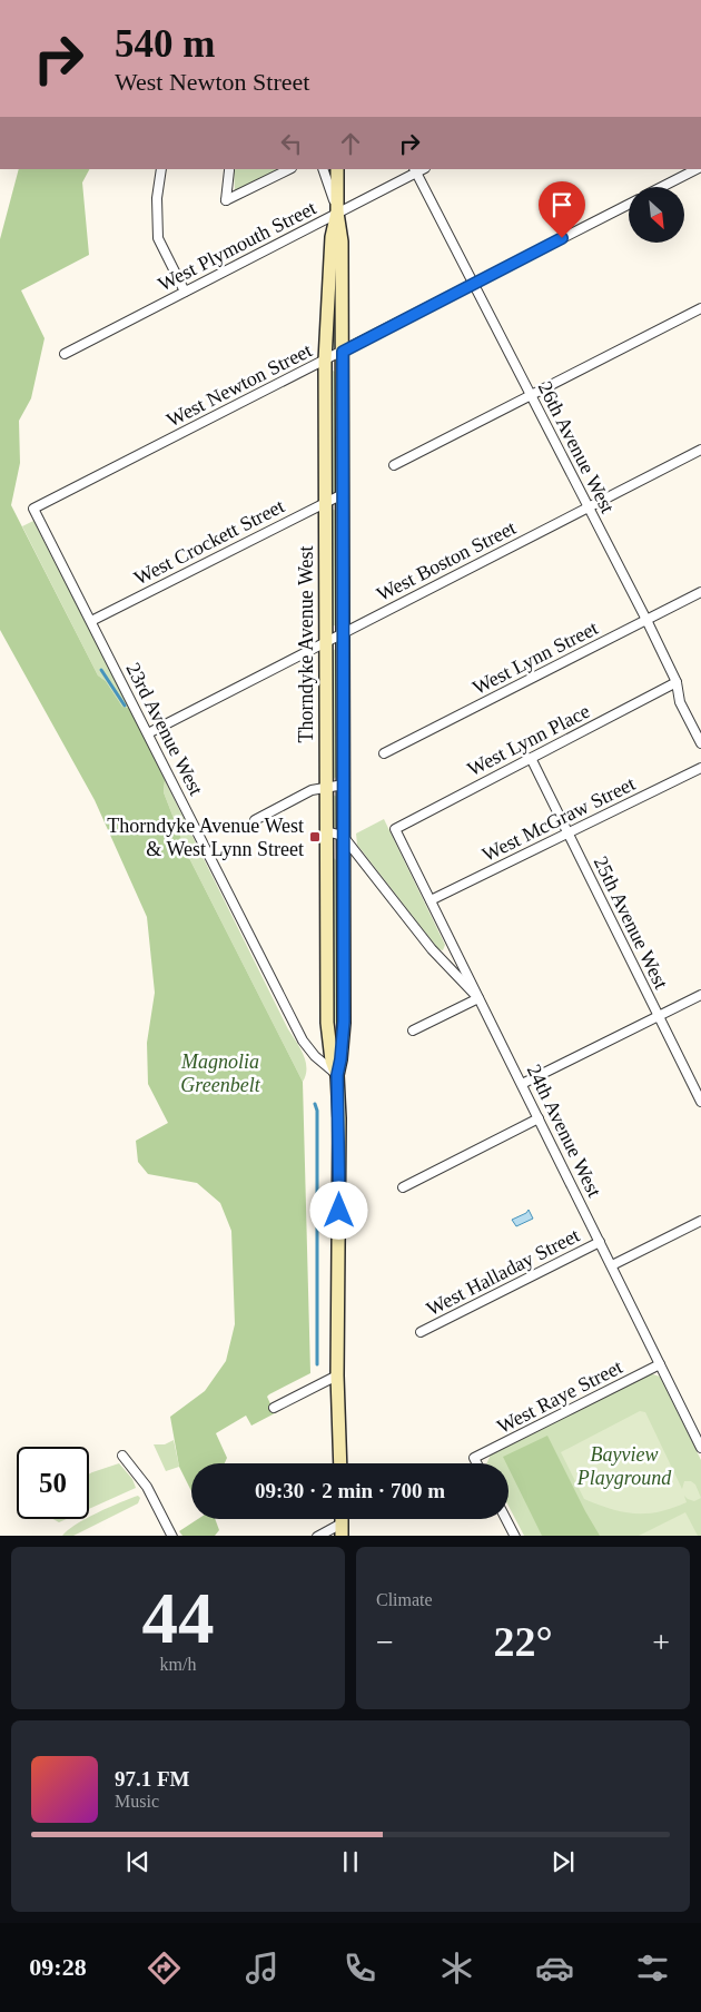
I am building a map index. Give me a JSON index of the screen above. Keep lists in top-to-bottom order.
{
  "streets": {
    "main road": ["Thorndyke Avenue West"],
    "street": [
      "West Plymouth Street",
      "West Newton Street",
      "26th Avenue West",
      "West Crockett Street",
      "West Boston Street",
      "West Lynn Street",
      "23rd Avenue West",
      "West Lynn Place",
      "West McGraw Street",
      "25th Avenue West",
      "24th Avenue West",
      "West Halladay Street",
      "West Raye Street"
    ]
  },
  "crossings": [
    ["West Plymouth Street", "26th Avenue West"],
    ["West Plymouth Street", "Thorndyke Avenue West"],
    ["West Newton Street", "26th Avenue West"],
    ["West Newton Street", "Thorndyke Avenue West"],
    ["West Newton Street", "23rd Avenue West"],
    ["26th Avenue West", "West Boston Street"],
    ["26th Avenue West", "West Lynn Street"],
    ["26th Avenue West", "West Lynn Place"],
    ["West Crockett Street", "Thorndyke Avenue West"],
    ["West Crockett Street", "23rd Avenue West"],
    ["West Boston Street", "Thorndyke Avenue West"],
    ["West Boston Street", "23rd Avenue West"],
    ["Thorndyke Avenue West", "23rd Avenue West"],
    ["West Lynn Place", "25th Avenue West"],
    ["West Lynn Place", "24th Avenue West"],
    ["West McGraw Street", "25th Avenue West"],
    ["West McGraw Street", "24th Avenue West"],
    ["24th Avenue West", "West Halladay Street"],
    ["24th Avenue West", "West Raye Street"]
  ],
  "parks": ["Magnolia Greenbelt", "Bayview Playground"],
  "places": {
    "transit": ["Thorndyke Avenue West & West Lynn Street"]
  },
  "north": "bottom right",
  "page": {
    "turn": ["540 m", "West Newton Street"],
    "limit": "50",
    "trip": "09:30 · 2 min · 700 m",
    "tile": [
      ["44", "km/h"],
      "Climate"
    ],
    "heat": ["−", "22°", "+"],
    "song": ["97.1 FM", "Music"],
    "tabs": "09:28"
  }
}
